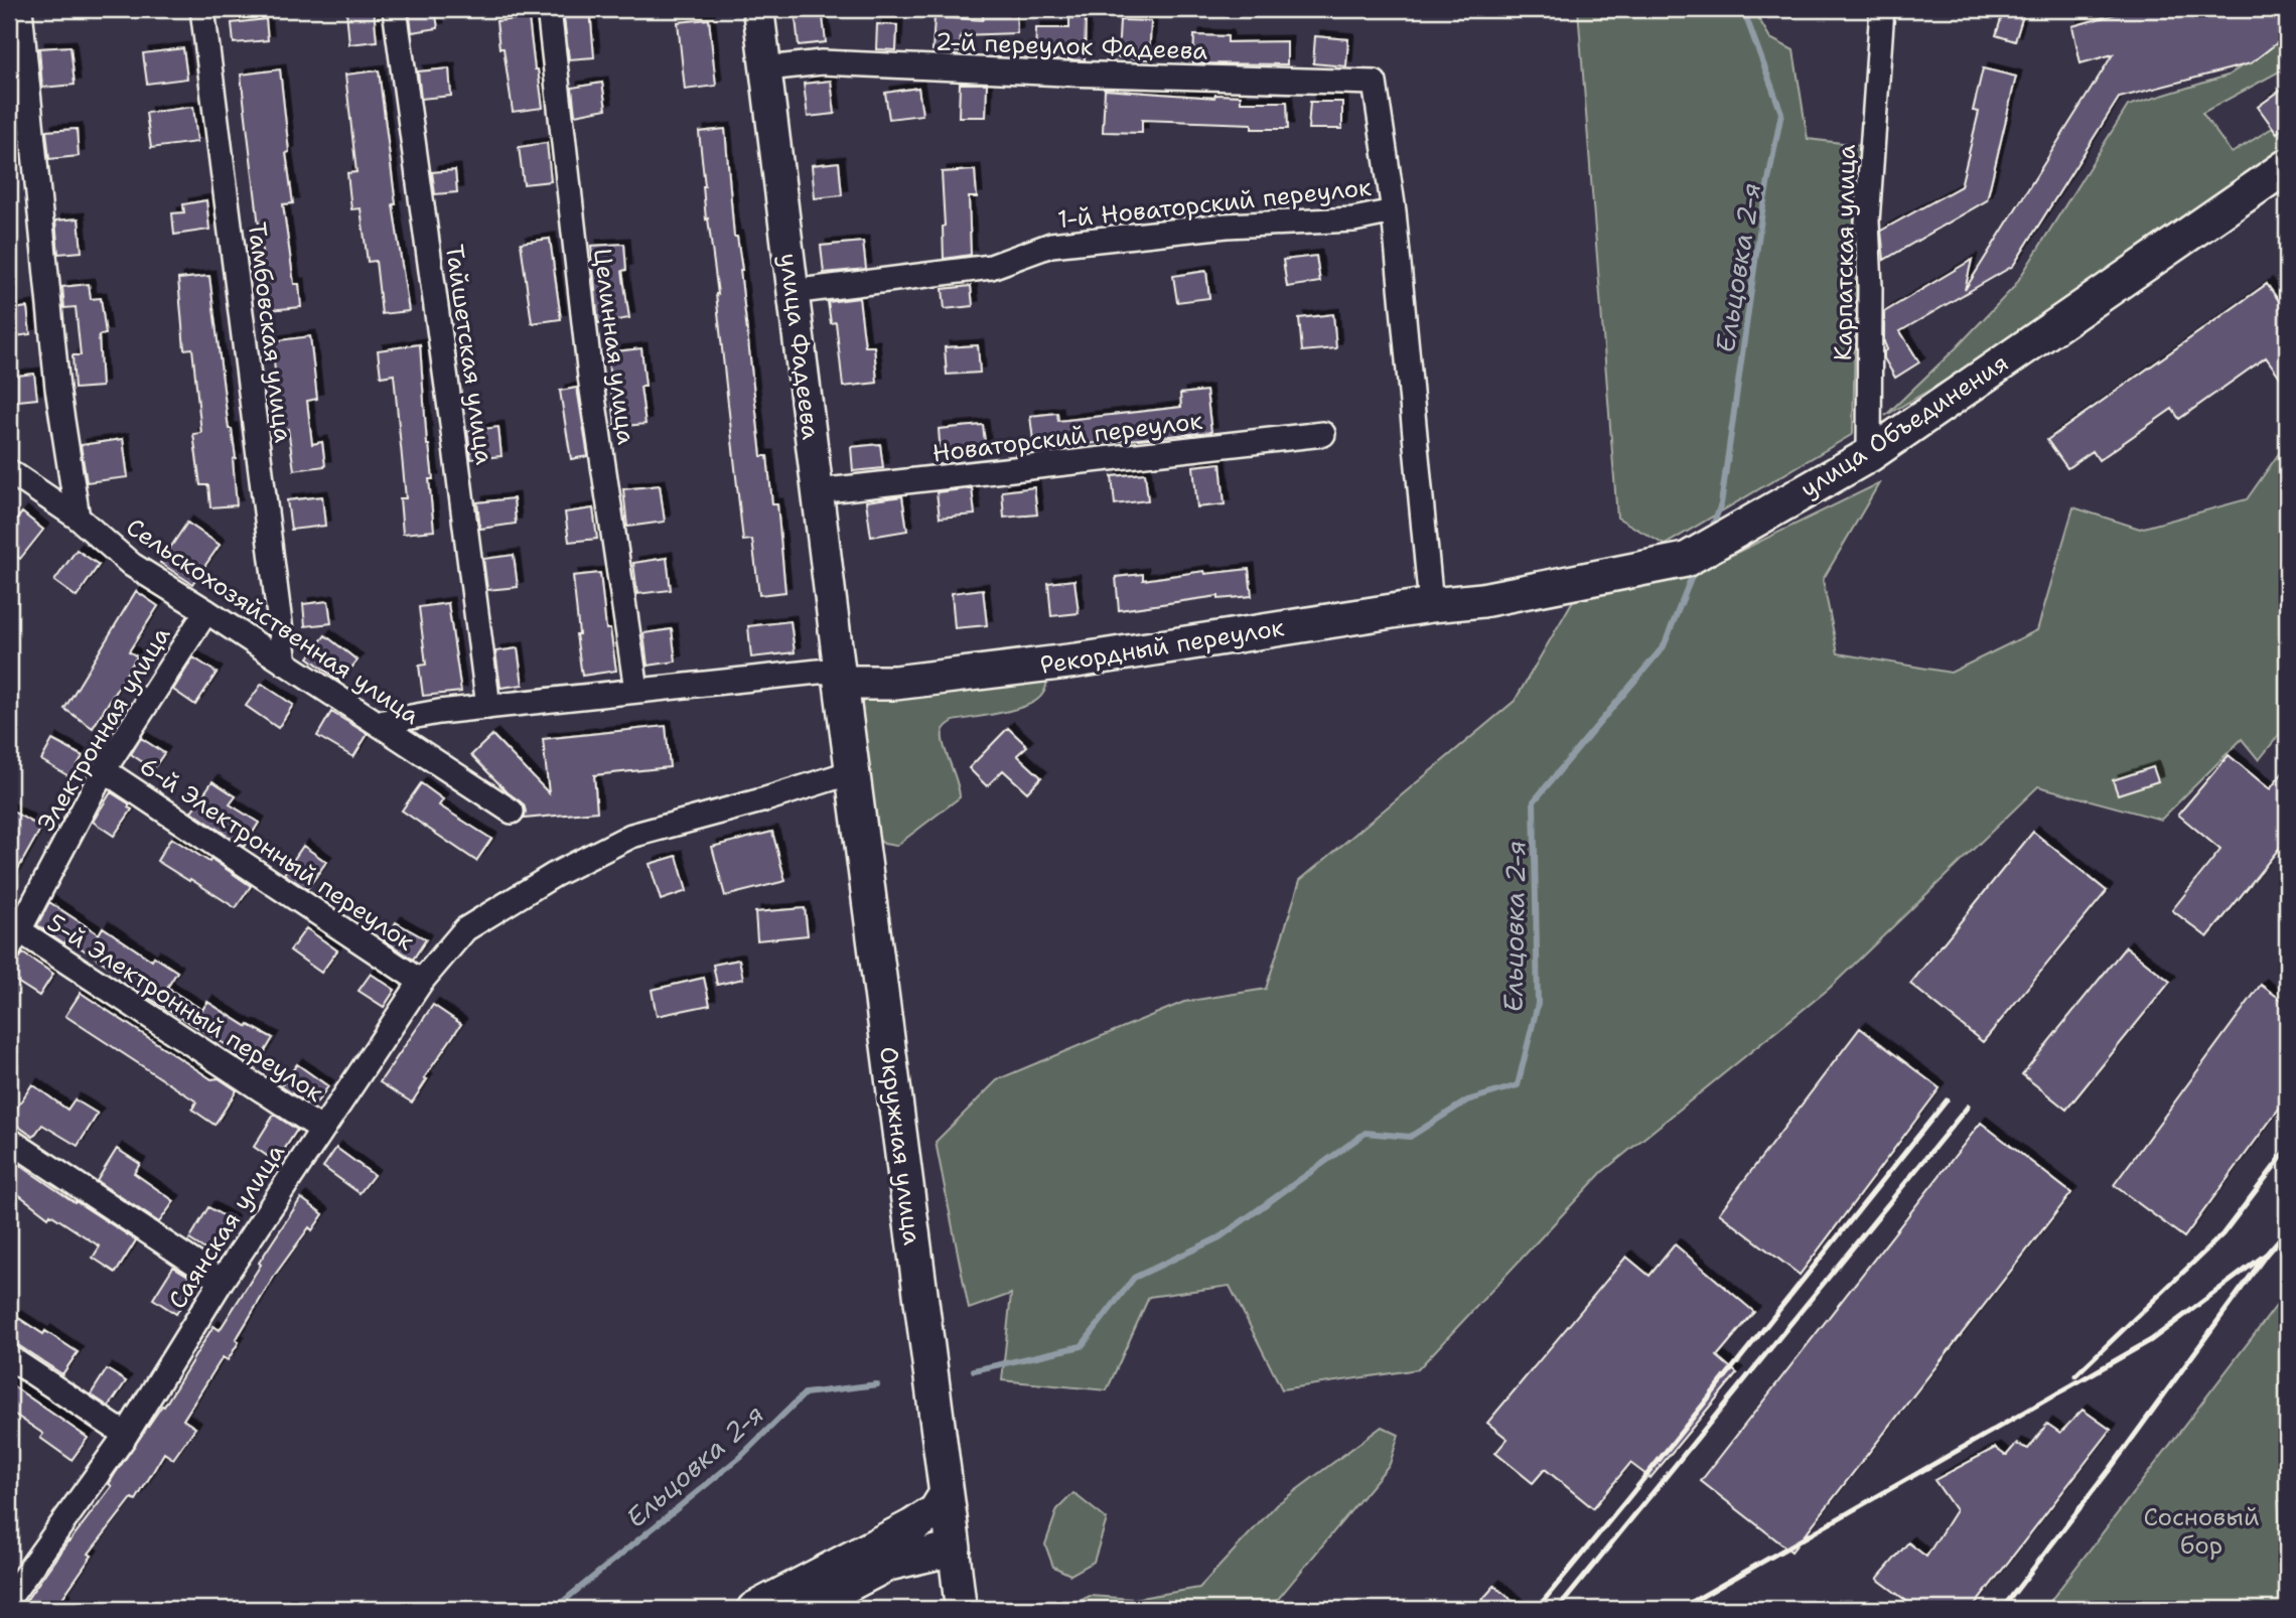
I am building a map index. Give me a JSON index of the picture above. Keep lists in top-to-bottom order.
{
  "streets": {
    "main road": ["улица Объединения", "Рекордный переулок", "Окружная улица"],
    "street": [
      "2-й переулок Фадеева",
      "1-й Новаторский переулок",
      "Карпатская улица",
      "Тамбовская улица",
      "Целинная улица",
      "улица Фадеева",
      "Тайшетская улица",
      "Новаторский переулок",
      "Сельскохозяйственная улица",
      "Электронная улица",
      "6-й Электронный переулок",
      "5-й Электронный переулок",
      "Саянская улица"
    ]
  },
  "crossings": [
    ["2-й переулок Фадеева", "1-й Новаторский переулок"],
    ["2-й переулок Фадеева", "улица Фадеева"],
    ["1-й Новаторский переулок", "улица Фадеева"],
    ["Карпатская улица", "улица Объединения"],
    ["Тамбовская улица", "Сельскохозяйственная улица"],
    ["улица Фадеева", "Новаторский переулок"],
    ["улица Фадеева", "Рекордный переулок"],
    ["улица Фадеева", "Окружная улица"],
    ["улица Объединения", "Рекордный переулок"],
    ["Сельскохозяйственная улица", "Электронная улица"],
    ["Рекордный переулок", "Окружная улица"],
    ["Электронная улица", "6-й Электронный переулок"],
    ["Электронная улица", "5-й Электронный переулок"],
    ["6-й Электронный переулок", "Саянская улица"],
    ["5-й Электронный переулок", "Саянская улица"],
    ["Окружная улица", "Саянская улица"]
  ],
  "water": ["Ельцовка 2-я"],
  "parks": ["Сосновый бор"]
}
